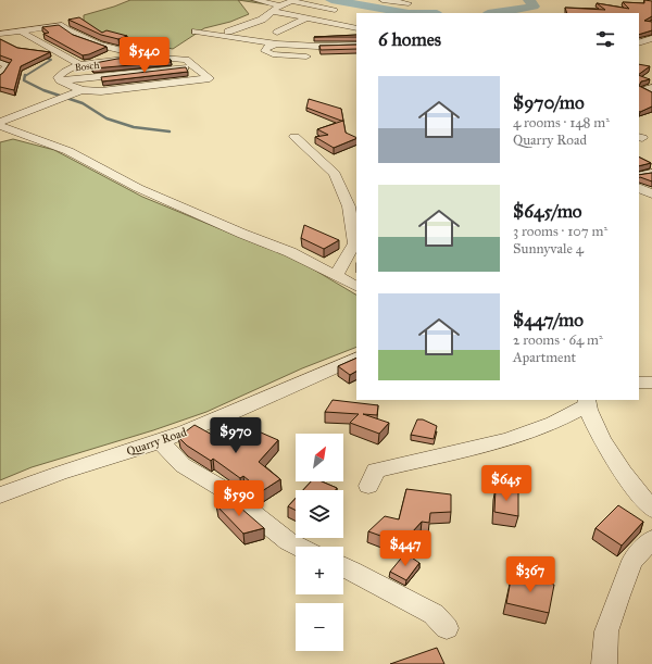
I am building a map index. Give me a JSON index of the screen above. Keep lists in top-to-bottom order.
{
  "streets": {
    "street": ["Bosch", "Quarry Road"]
  },
  "north": "top right",
  "page": {
    "heading": "6 homes",
    "price": [
      "$540",
      "$970",
      "$645",
      "$590",
      "$447",
      "$367"
    ],
    "list": [
      {
        "name": "$970/mo",
        "note": "4 rooms · 148 m² · Quarry Road"
      },
      {
        "name": "$645/mo",
        "note": "3 rooms · 107 m² · Sunnyvale 4"
      },
      {
        "name": "$447/mo",
        "note": "2 rooms · 64 m² · Apartment"
      }
    ],
    "map_buttons": ["+", "−"]
  }
}
